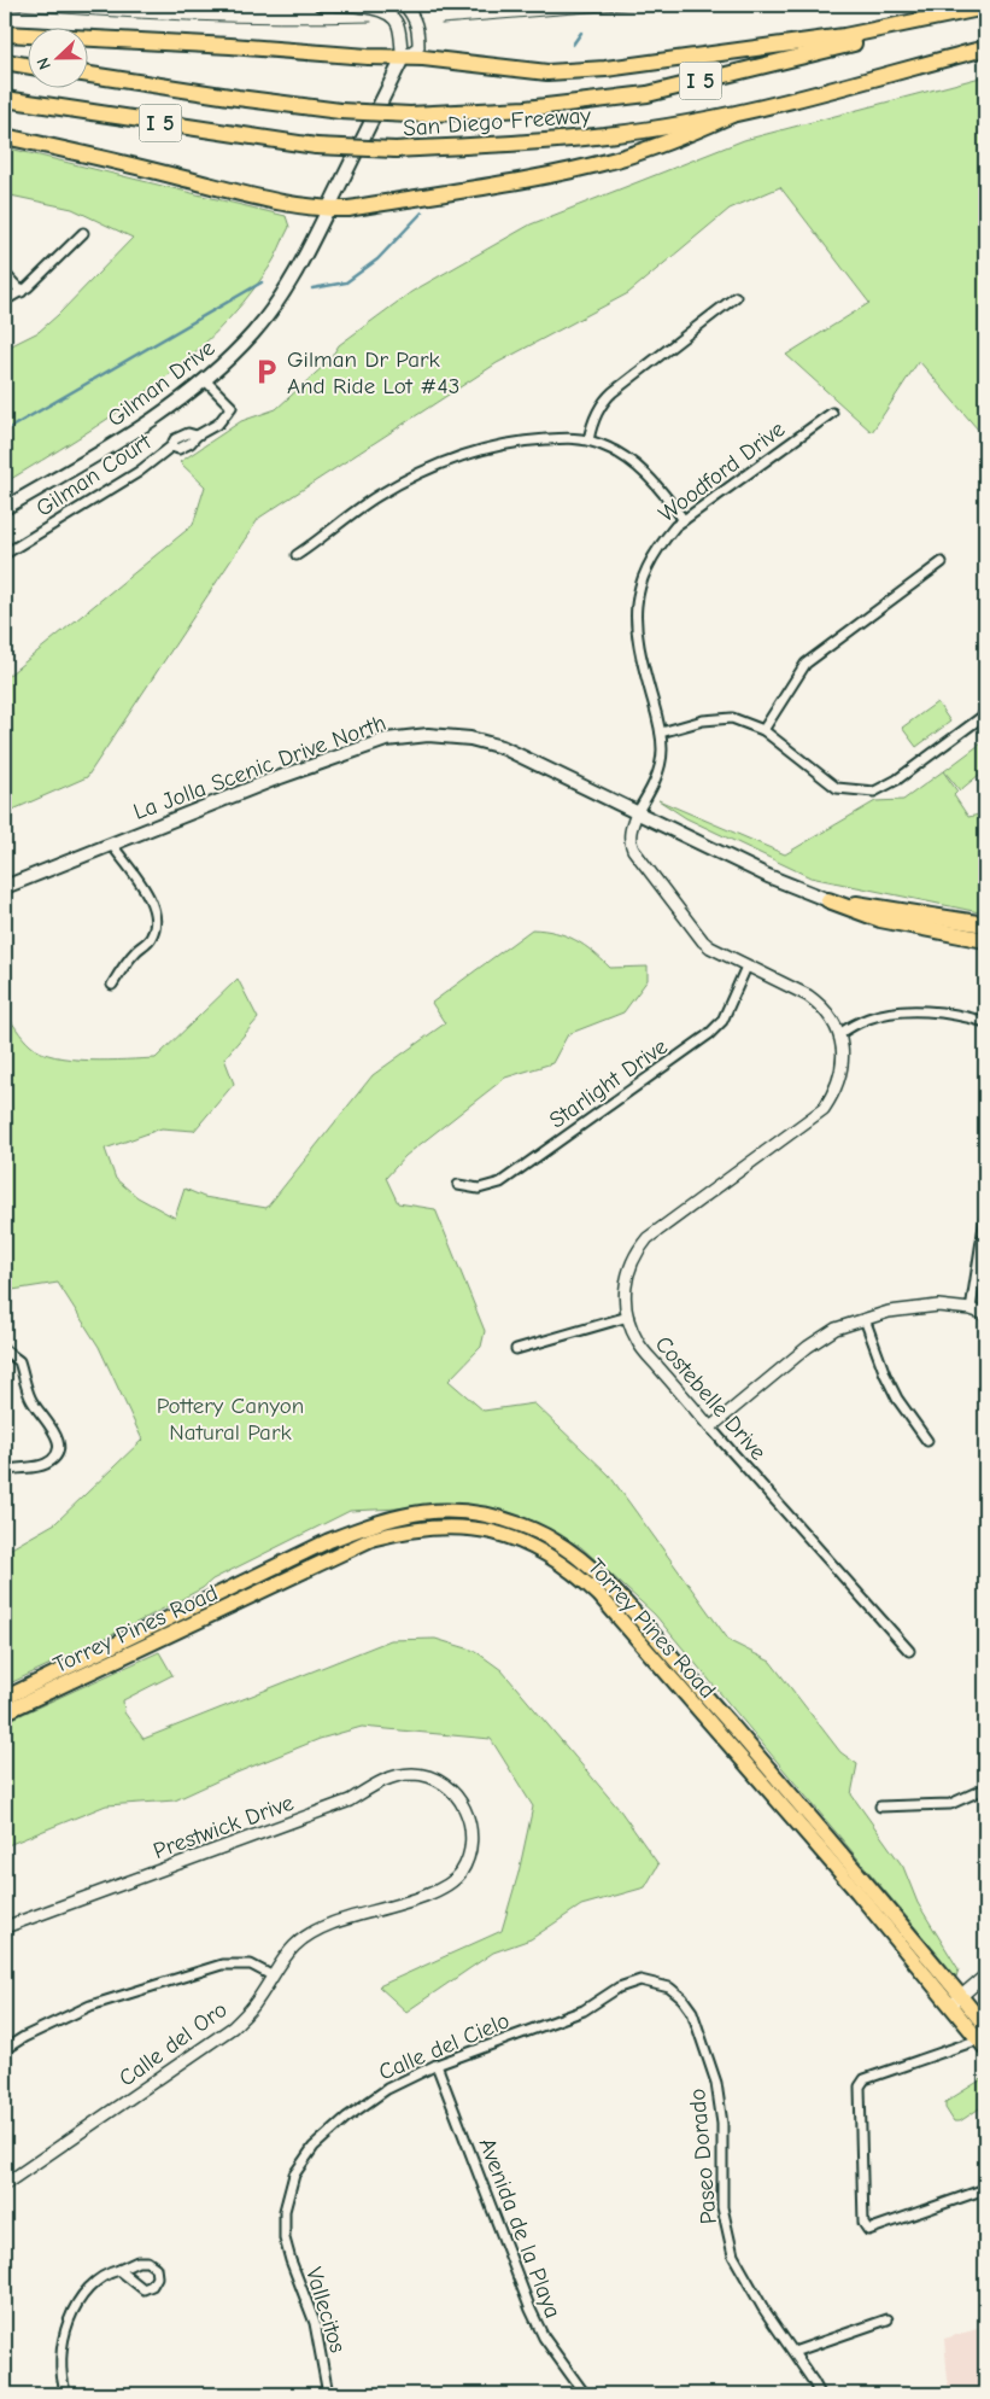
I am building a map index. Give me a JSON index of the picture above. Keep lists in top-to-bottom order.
{
  "streets": {
    "highway": ["I 5", "San Diego Freeway"],
    "main road": ["Gilman Drive", "La Jolla Scenic Drive North", "Torrey Pines Road"],
    "street": [
      "Woodford Drive",
      "Gilman Court",
      "Starlight Drive",
      "Costebelle Drive",
      "Prestwick Drive",
      "Calle del Oro",
      "Calle del Cielo",
      "Paseo Dorado",
      "Avenida de la Playa",
      "Vallecitos"
    ]
  },
  "crossings": [
    ["Gilman Drive", "Gilman Court"],
    ["Woodford Drive", "La Jolla Scenic Drive North"],
    ["Prestwick Drive", "Calle del Oro"],
    ["Calle del Cielo", "Paseo Dorado"],
    ["Calle del Cielo", "Avenida de la Playa"],
    ["Calle del Cielo", "Vallecitos"]
  ],
  "parks": ["Pottery Canyon Natural Park"],
  "places": {
    "parking": ["Gilman Dr Park And Ride Lot #43"]
  },
  "north": "left"
}
